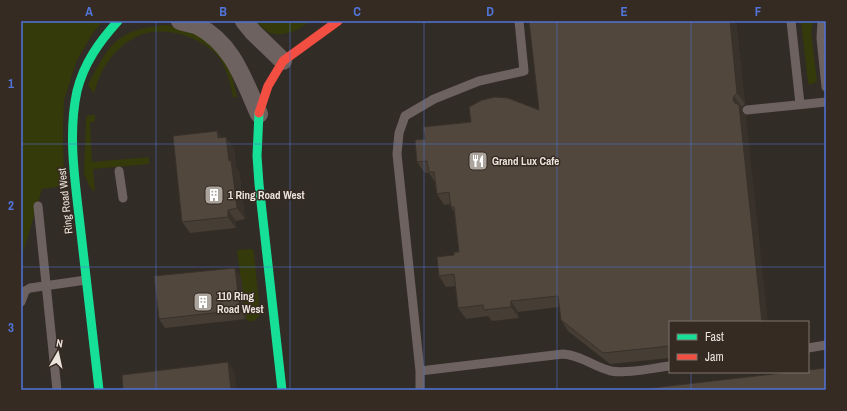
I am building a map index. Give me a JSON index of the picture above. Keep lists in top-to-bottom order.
{
  "streets": {
    "street": ["Ring Road West"]
  },
  "places": {
    "restaurant": ["Grand Lux Cafe"],
    "building": ["1 Ring Road West", "110 Ring Road West"]
  },
  "legend": ["Fast", "Jam"],
  "north": "top",
  "grid": {
    "columns": [
      "A",
      "B",
      "C",
      "D",
      "E",
      "F"
    ],
    "rows": ["1", "2", "3"]
  }
}
